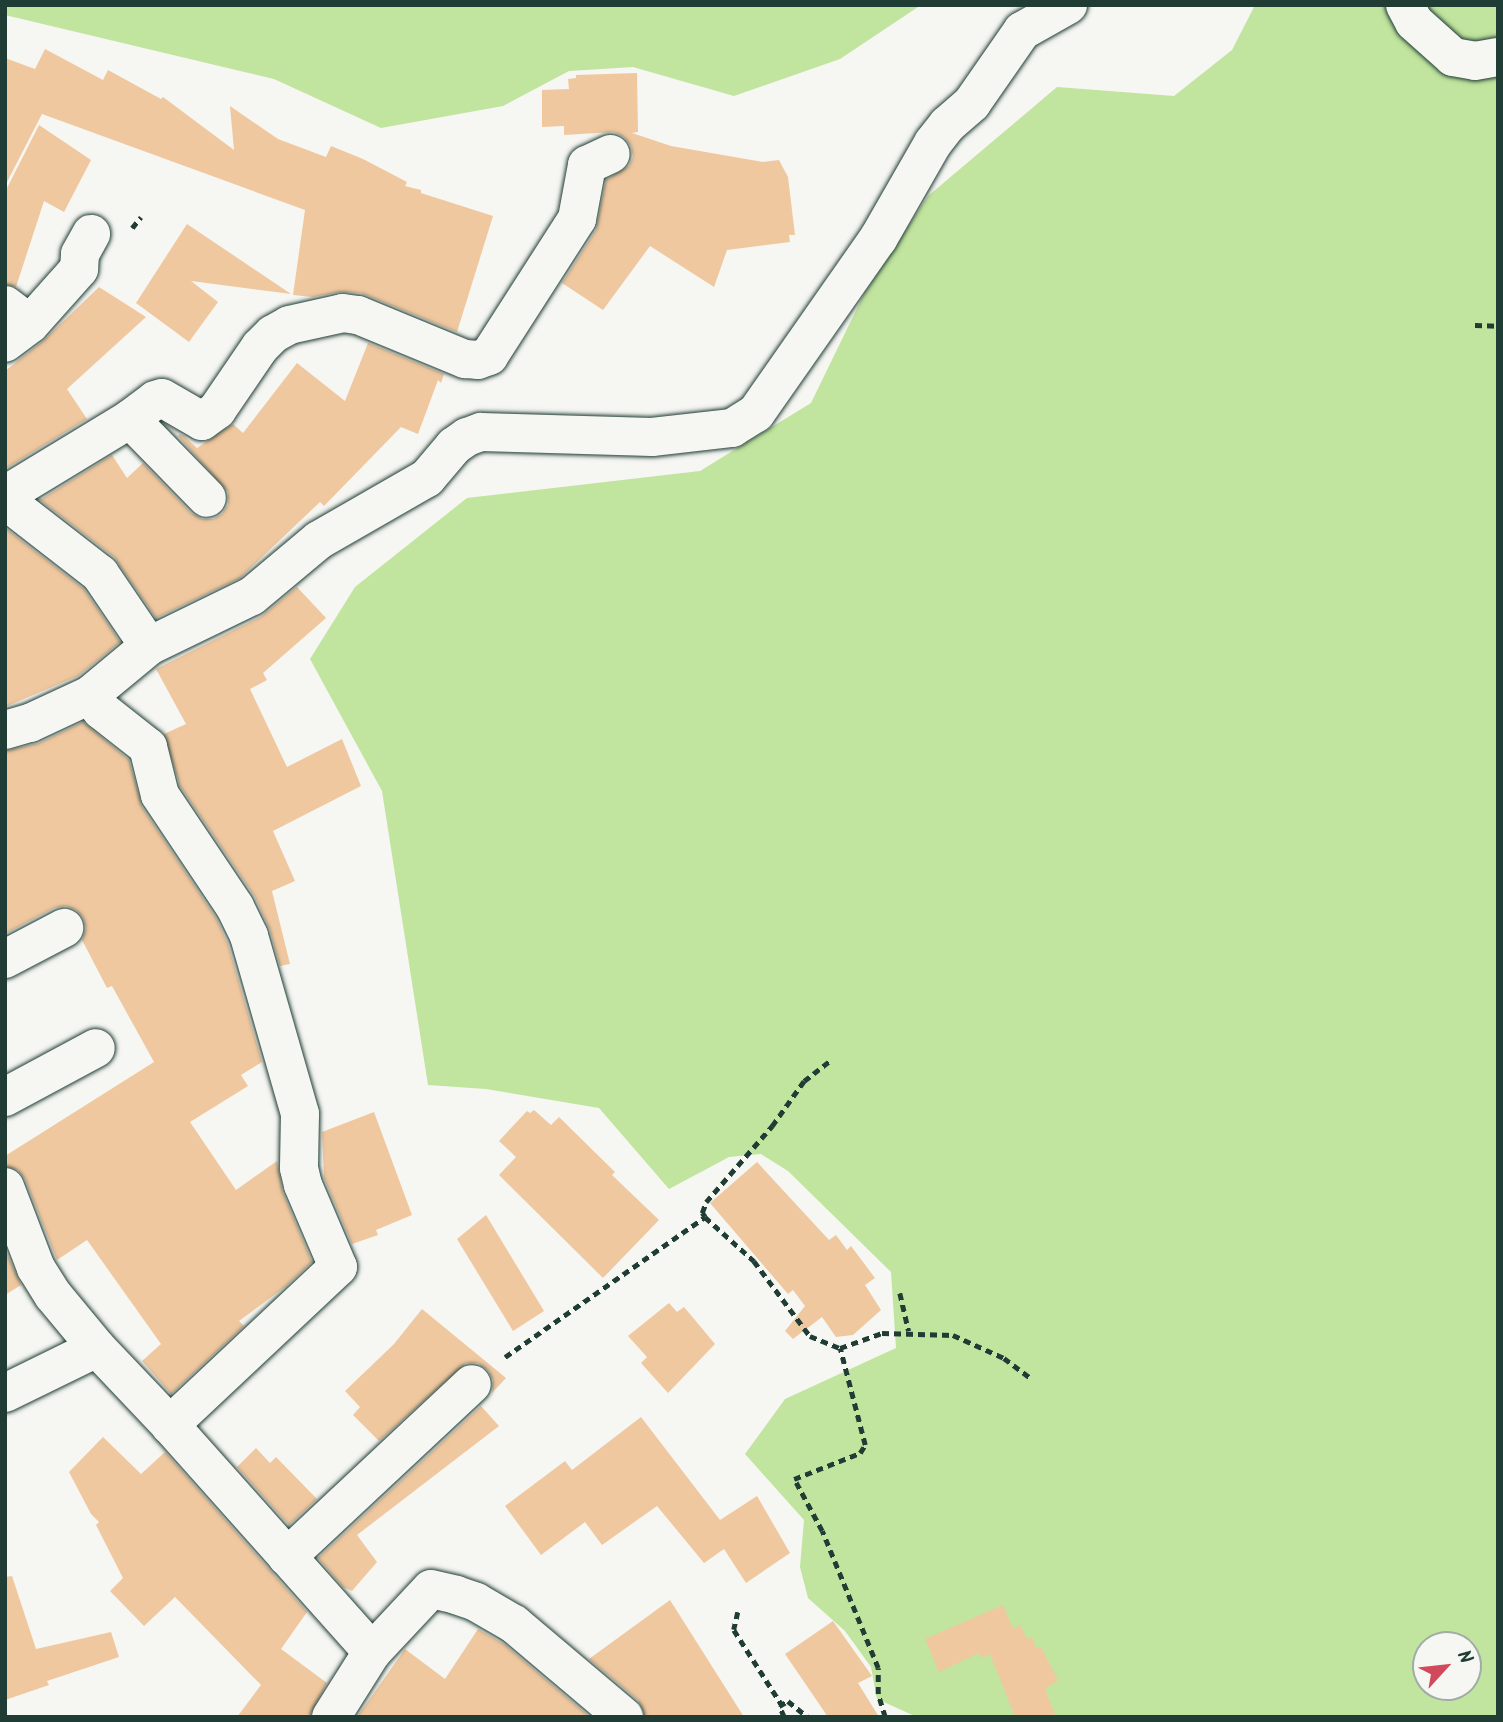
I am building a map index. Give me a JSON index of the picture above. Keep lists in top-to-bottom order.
{
  "north": "top right"
}
